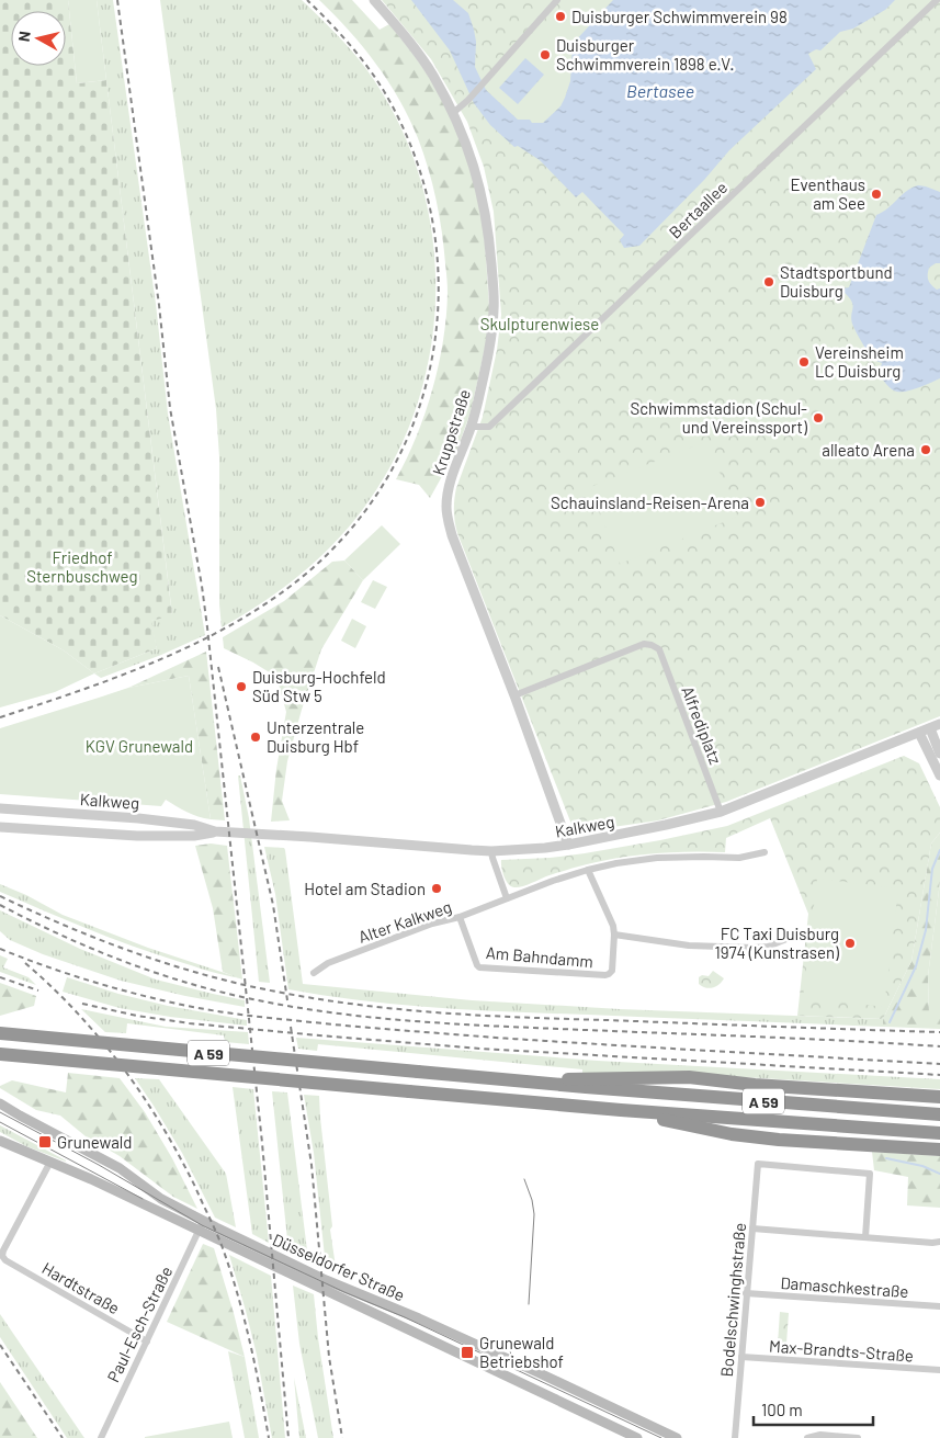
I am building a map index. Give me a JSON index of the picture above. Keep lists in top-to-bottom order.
{
  "streets": {
    "highway": ["A 59"],
    "main road": ["Düsseldorfer Straße"],
    "street": [
      "Bertaallee",
      "Kruppstraße",
      "Alfrediplatz",
      "Kalkweg",
      "Alter Kalkweg",
      "Am Bahndamm",
      "Damaschkestraße",
      "Hardtstraße",
      "Bodelschwinghstraße",
      "Paul-Esch-Straße",
      "Max-Brandts-Straße"
    ]
  },
  "crossings": [
    ["Bertaallee", "Kruppstraße"],
    ["Kruppstraße", "Alfrediplatz"],
    ["Kruppstraße", "Kalkweg"],
    ["Alfrediplatz", "Kalkweg"],
    ["Alter Kalkweg", "Am Bahndamm"],
    ["Düsseldorfer Straße", "Hardtstraße"],
    ["Düsseldorfer Straße", "Paul-Esch-Straße"],
    ["Damaschkestraße", "Bodelschwinghstraße"],
    ["Hardtstraße", "Paul-Esch-Straße"],
    ["Bodelschwinghstraße", "Max-Brandts-Straße"]
  ],
  "water": ["Bertasee"],
  "parks": ["Skulpturenwiese", "Friedhof Sternbuschweg", "KGV Grunewald"],
  "places": {
    "other": [
      "Duisburger Schwimmverein 98",
      "Duisburger Schwimmverein 1898 e.V.",
      "Eventhaus am See",
      "Stadtsportbund Duisburg",
      "Vereinsheim LC Duisburg",
      "Schwimmstadion (Schul- und Vereinssport)",
      "alleato Arena",
      "Schauinsland-Reisen-Arena",
      "Duisburg-Hochfeld Süd Stw 5",
      "Unterzentrale Duisburg Hbf",
      "Hotel am Stadion",
      "FC Taxi Duisburg 1974 (Kunstrasen)"
    ],
    "transit": ["Grunewald", "Grunewald Betriebshof"]
  },
  "scale_bar": "100 m",
  "north": "left"
}
